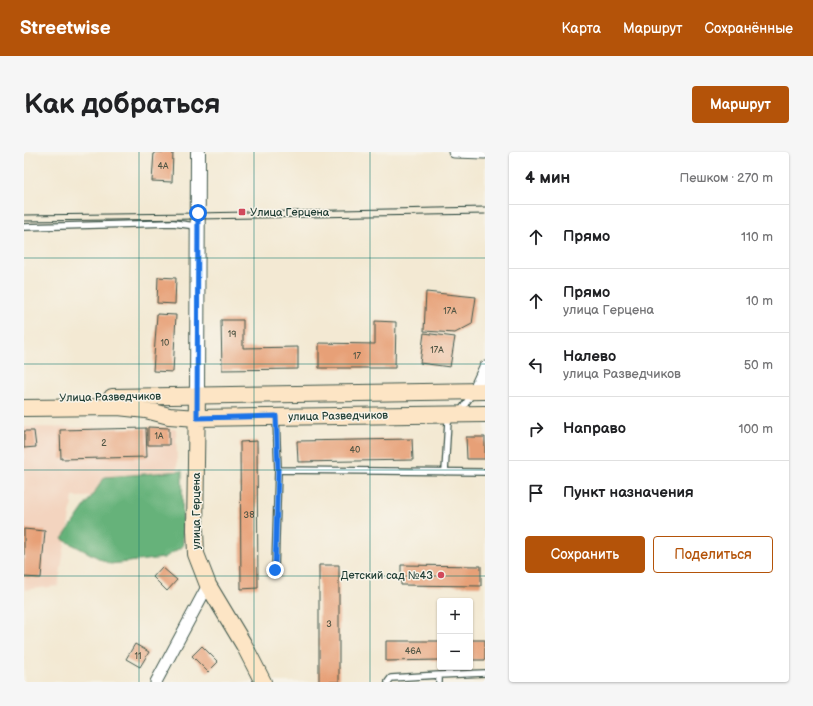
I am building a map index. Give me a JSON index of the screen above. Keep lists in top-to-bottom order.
{
  "streets": {
    "main road": ["Улица Разведчиков", "улица Разведчиков", "улица Герцена"]
  },
  "crossings": [
    ["Улица Разведчиков", "улица Разведчиков"],
    ["Улица Разведчиков", "улица Герцена"],
    ["улица Разведчиков", "улица Герцена"]
  ],
  "places": {
    "transit": ["Улица Герцена"],
    "other": ["Детский сад №43"]
  },
  "house_numbers": [
    "4А",
    "17А",
    "19",
    "10",
    "17А",
    "17",
    "1А",
    "2",
    "40",
    "38",
    "3",
    "46А",
    "11"
  ],
  "page": {
    "header": "Streetwise",
    "nav": ["Карта", "Маршрут", "Сохранённые"],
    "buttons": [
      "Маршрут",
      ["Сохранить", "Поделиться"]
    ],
    "title": "Как добраться",
    "heading": ["4 мин", "Пешком · 270 m"],
    "list": [
      ["Прямо", "110 m"],
      ["Прямо", "улица Герцена", "10 m"],
      ["Налево", "улица Разведчиков", "50 m"],
      ["Направо", "100 m"],
      "Пункт назначения"
    ],
    "map_buttons": ["+", "−"]
  }
}
